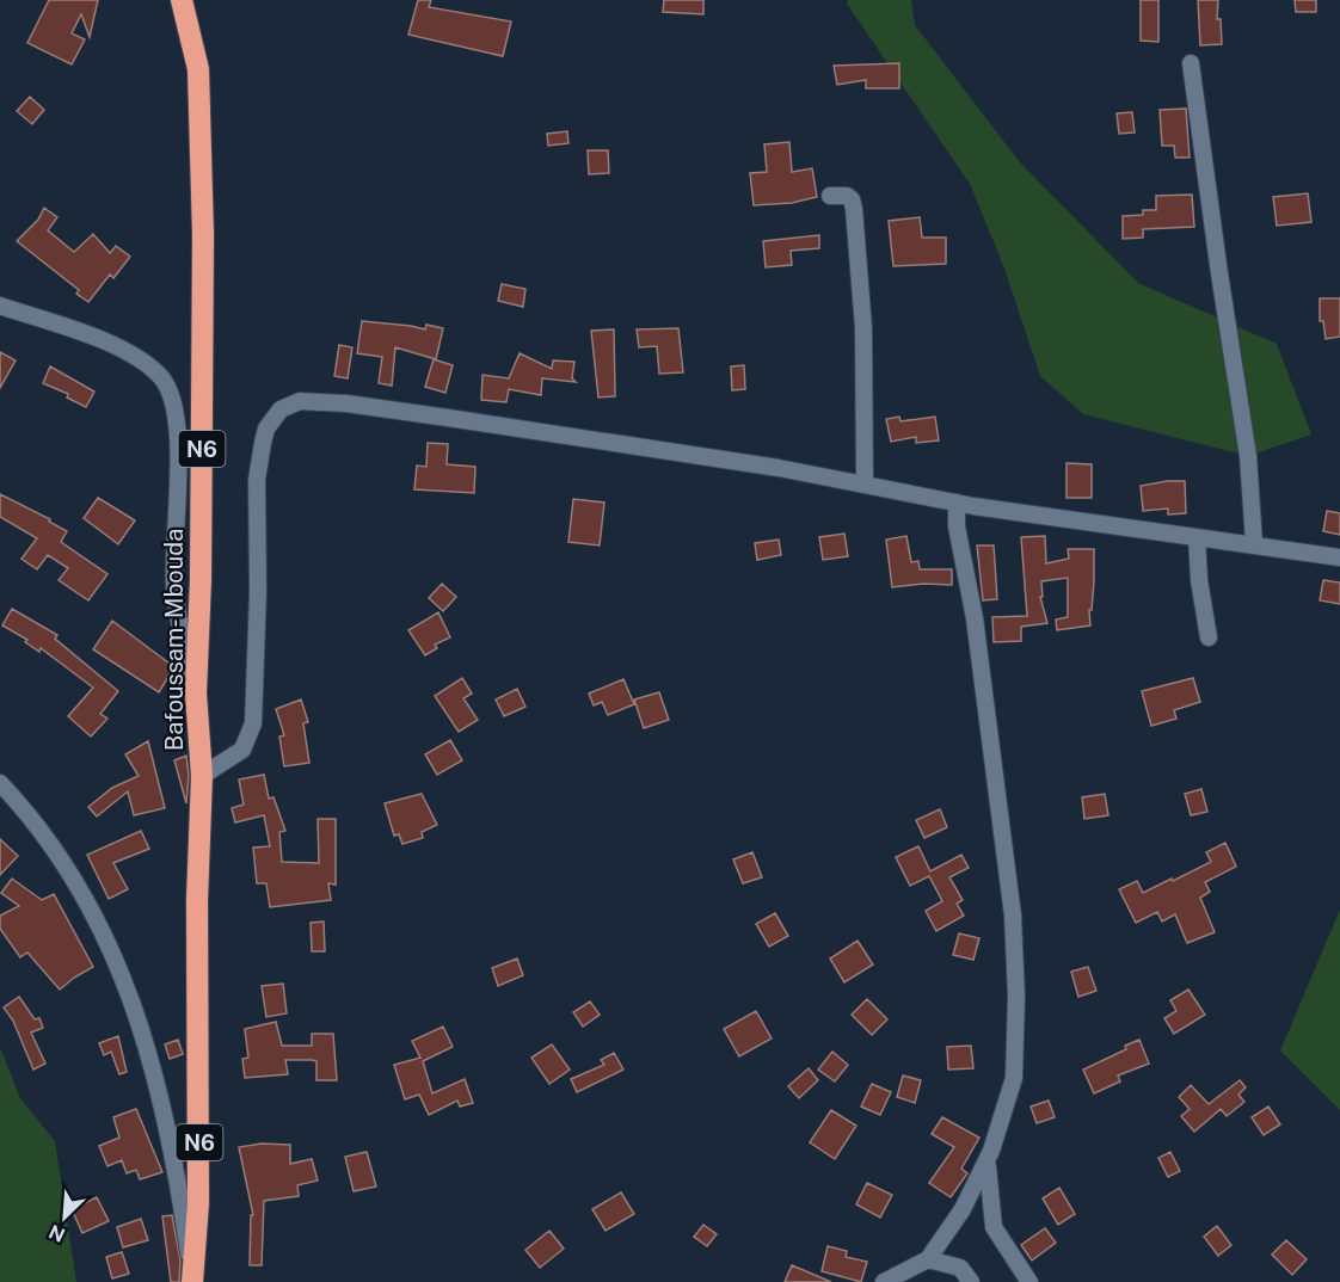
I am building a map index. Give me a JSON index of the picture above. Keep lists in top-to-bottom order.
{
  "streets": {
    "highway": ["N6", "Bafoussam-Mbouda"]
  },
  "north": "bottom left"
}
